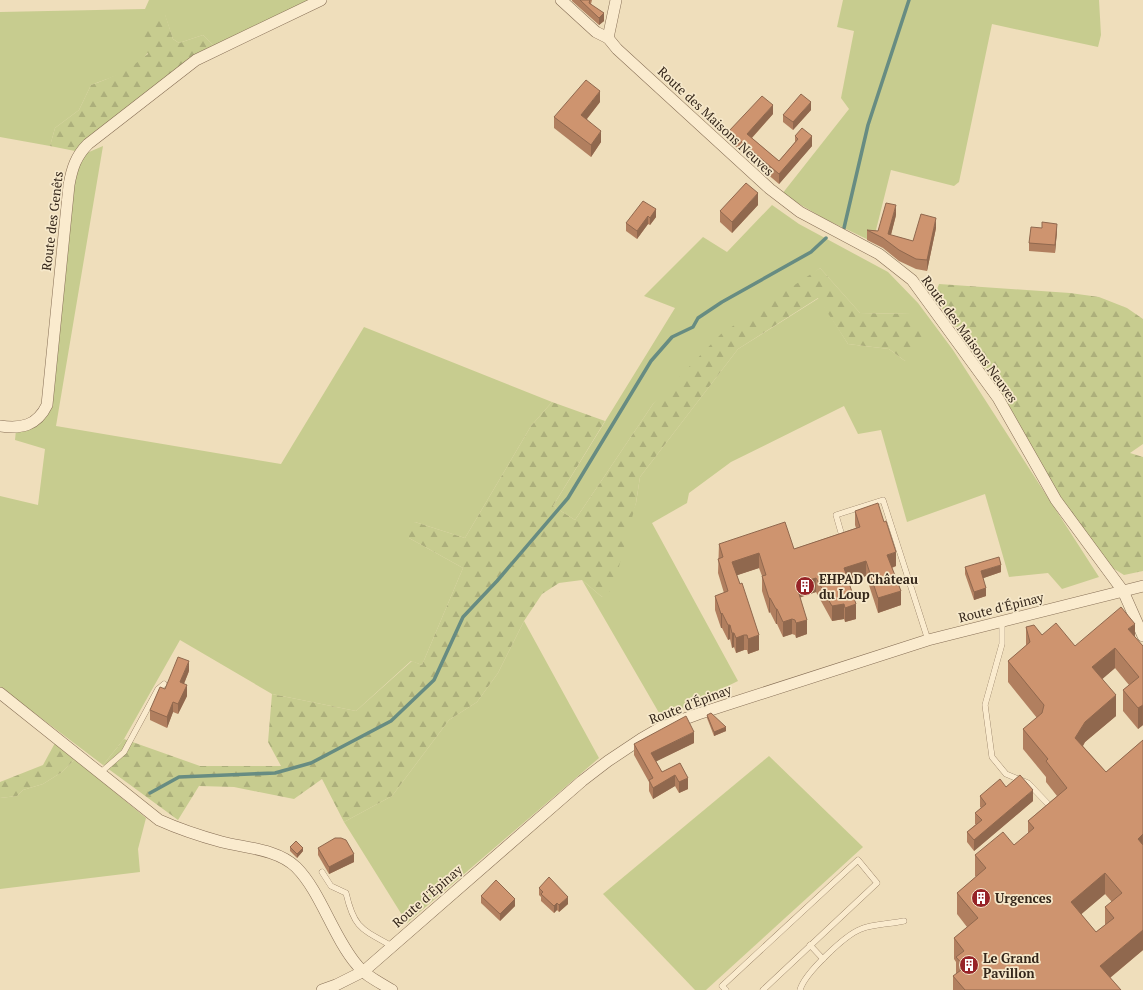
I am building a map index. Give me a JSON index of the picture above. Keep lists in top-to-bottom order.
{
  "streets": {
    "street": ["Route des Maisons Neuves", "Route des Genêts", "Route d'Épinay"]
  },
  "crossings": [
    ["Route des Maisons Neuves", "Route d'Épinay"]
  ],
  "places": {
    "building": ["EHPAD Château du Loup", "Urgences", "Le Grand Pavillon"]
  }
}
